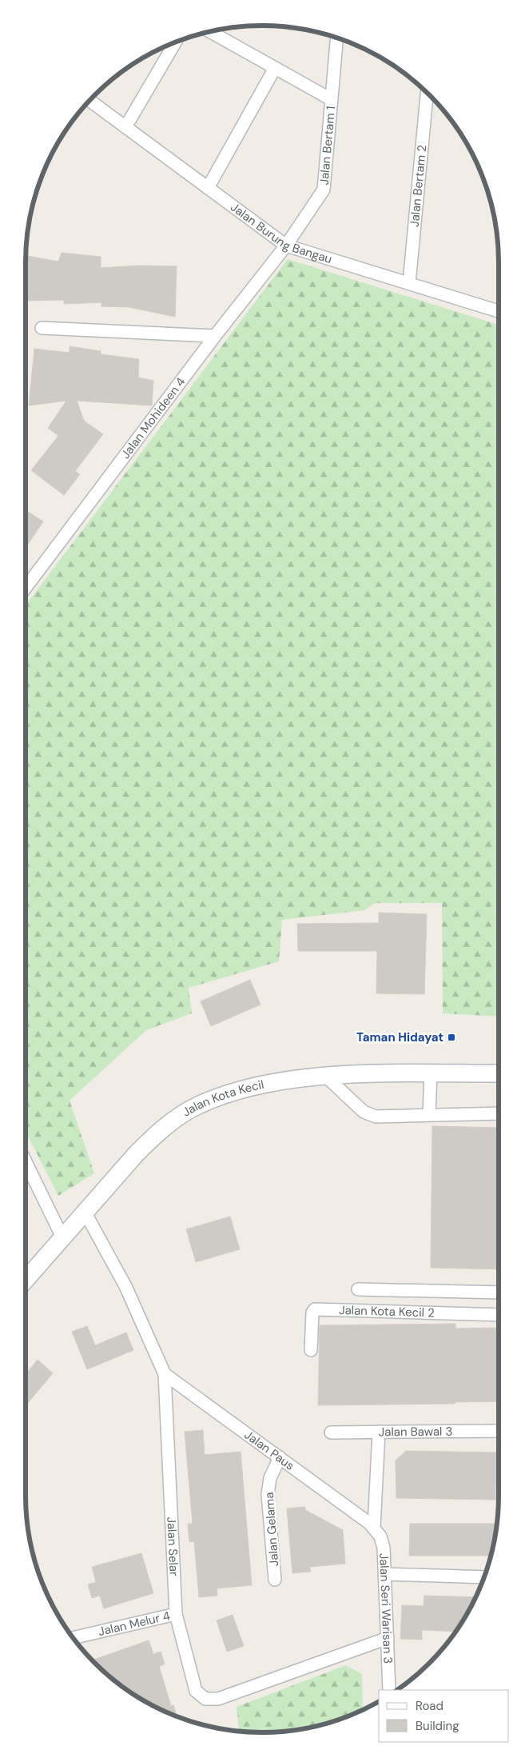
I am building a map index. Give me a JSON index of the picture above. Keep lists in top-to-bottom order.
{
  "streets": {
    "street": [
      "Jalan Bertam 1",
      "Jalan Bertam 2",
      "Jalan Burung Bangau",
      "Jalan Mohideen 4",
      "Jalan Kota Kecil",
      "Jalan Kota Kecil 2",
      "Jalan Bawal 3",
      "Jalan Paus",
      "Jalan Gelama",
      "Jalan Selar",
      "Jalan Seri Warisan 3",
      "Jalan Melur 4"
    ]
  },
  "crossings": [
    ["Jalan Bertam 1", "Jalan Burung Bangau"],
    ["Jalan Bertam 1", "Jalan Mohideen 4"],
    ["Jalan Bertam 2", "Jalan Burung Bangau"],
    ["Jalan Burung Bangau", "Jalan Mohideen 4"],
    ["Jalan Kota Kecil", "Jalan Selar"],
    ["Jalan Paus", "Jalan Gelama"],
    ["Jalan Paus", "Jalan Selar"],
    ["Jalan Paus", "Jalan Seri Warisan 3"],
    ["Jalan Selar", "Jalan Seri Warisan 3"],
    ["Jalan Selar", "Jalan Melur 4"]
  ],
  "places": {
    "transit": ["Taman Hidayat"]
  },
  "legend": ["Road", "Building"]
}
